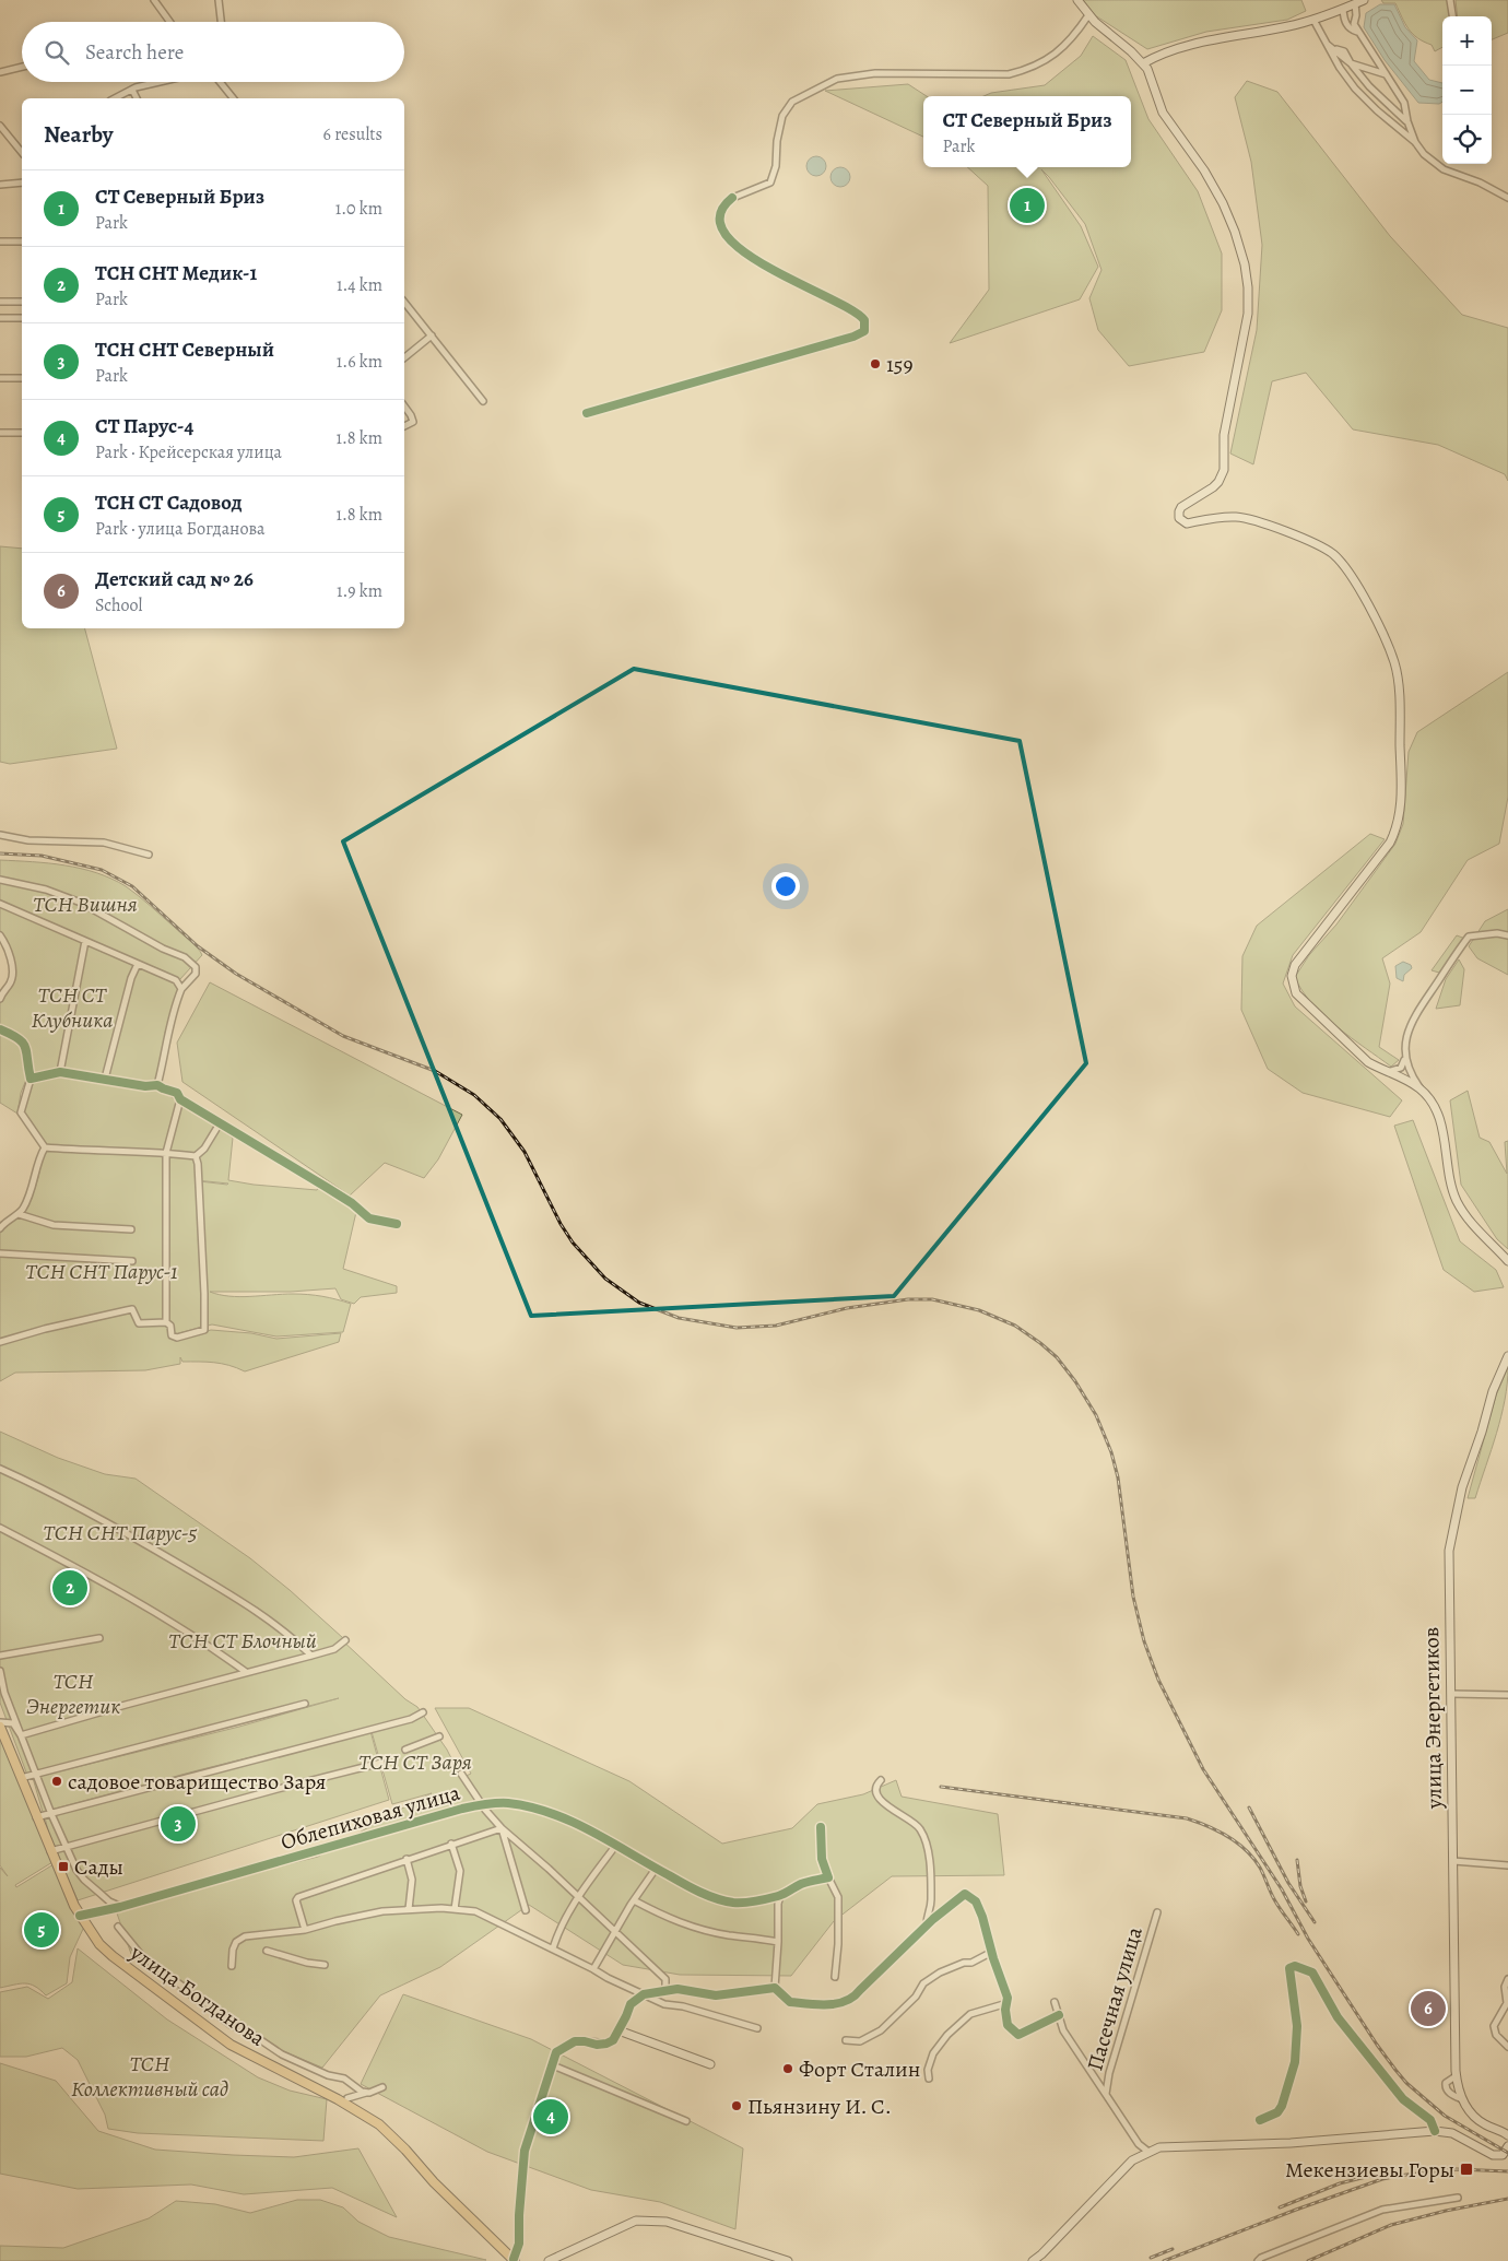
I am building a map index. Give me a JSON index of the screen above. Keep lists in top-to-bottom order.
{
  "streets": {
    "main road": ["улица Энергетиков", "улица Богданова"],
    "street": ["Облепиховая улица", "Пасечная улица"]
  },
  "crossings": [
    ["Облепиховая улица", "улица Богданова"]
  ],
  "parks": [
    "ТСН Вишня",
    "ТСН СТ Клубника",
    "ТСН СНТ Парус-1",
    "ТСН СНТ Парус-5",
    "ТСН СТ Блочный",
    "ТСН Энергетик",
    "ТСН СТ Заря",
    "ТСН Коллективный сад"
  ],
  "places": {
    "other": [
      "159",
      "садовое товарищество Заря",
      "Форт Сталин",
      "Пьянзину И. С."
    ],
    "transit": ["Сады", "Мекензиевы Горы"]
  },
  "page": {
    "map_buttons": ["+", "−"],
    "search": "Search here",
    "popup": ["СТ Северный Бриз", "Park"],
    "heading": ["Nearby", "6 results"],
    "list": [
      {
        "mark": "1",
        "name": "СТ Северный Бриз",
        "note": "Park",
        "value": "1.0 km"
      },
      {
        "mark": "2",
        "name": "ТСН СНТ Медик-1",
        "note": "Park",
        "value": "1.4 km"
      },
      {
        "mark": "3",
        "name": "ТСН СНТ Северный",
        "note": "Park",
        "value": "1.6 km"
      },
      {
        "mark": "4",
        "name": "СТ Парус-4",
        "note": "Park · Крейсерская улица",
        "value": "1.8 km"
      },
      {
        "mark": "5",
        "name": "ТСН СТ Садовод",
        "note": "Park · улица Богданова",
        "value": "1.8 km"
      },
      {
        "mark": "6",
        "name": "Детский сад № 26",
        "note": "School",
        "value": "1.9 km"
      }
    ],
    "pins": [
      "1",
      "2",
      "3",
      "5",
      "6",
      "4"
    ]
  }
}
